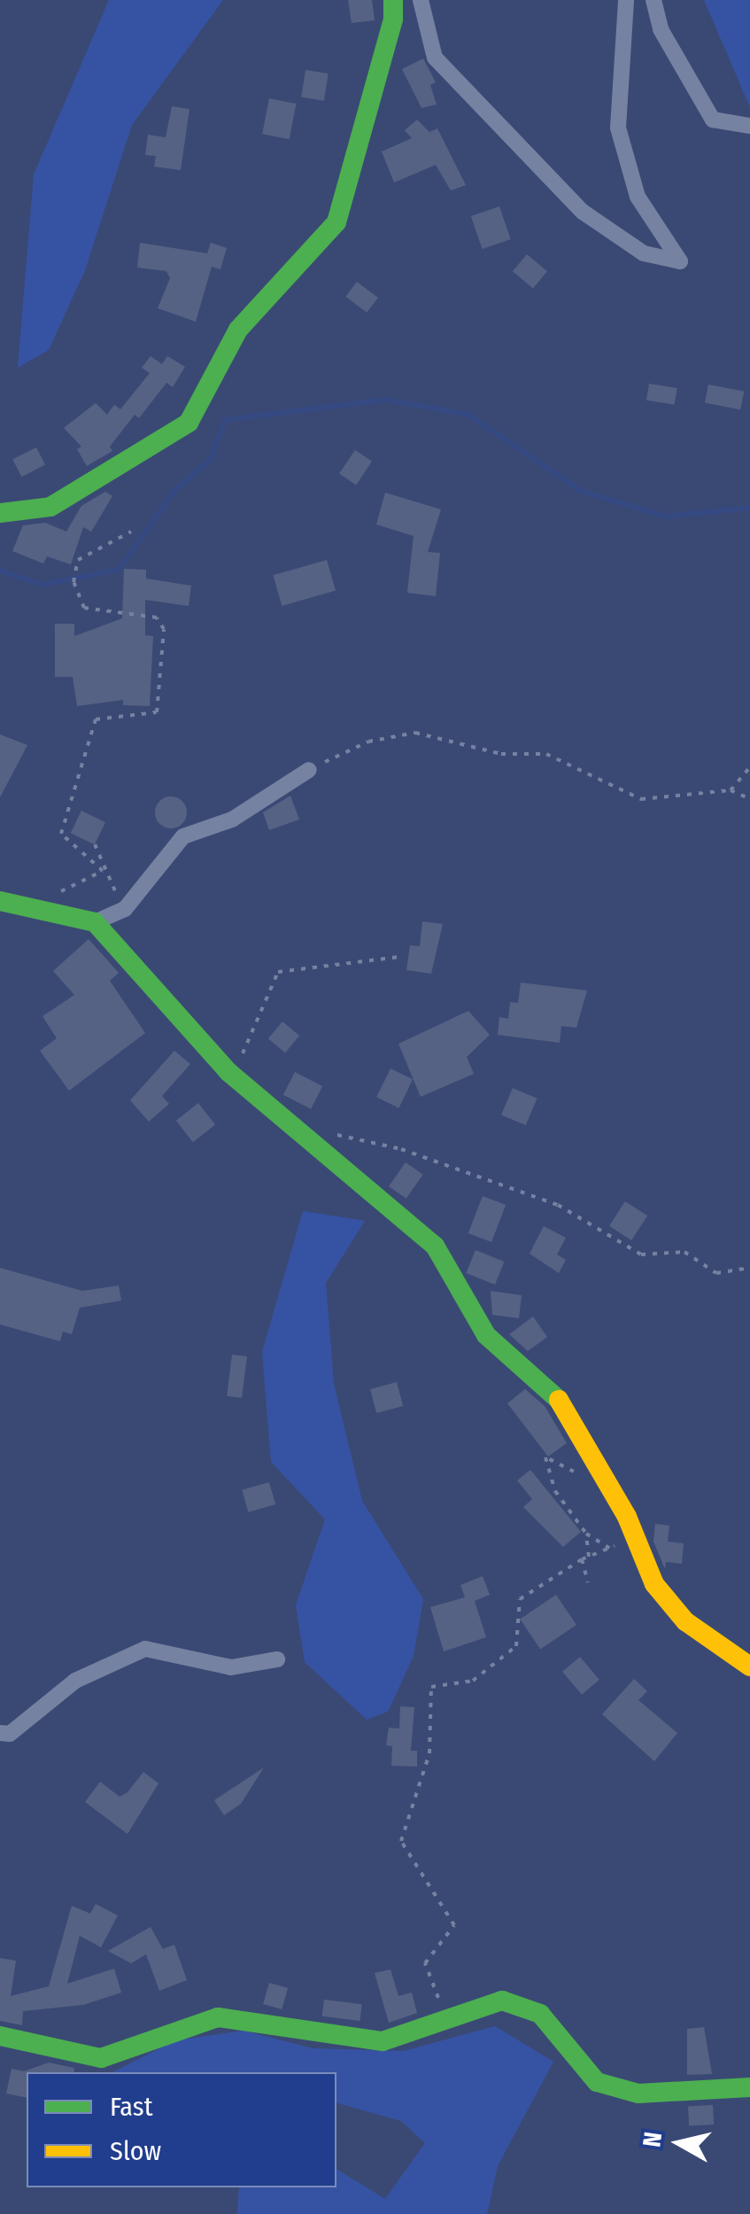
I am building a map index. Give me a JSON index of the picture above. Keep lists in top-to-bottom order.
{
  "legend": ["Fast", "Slow"],
  "north": "left"
}
